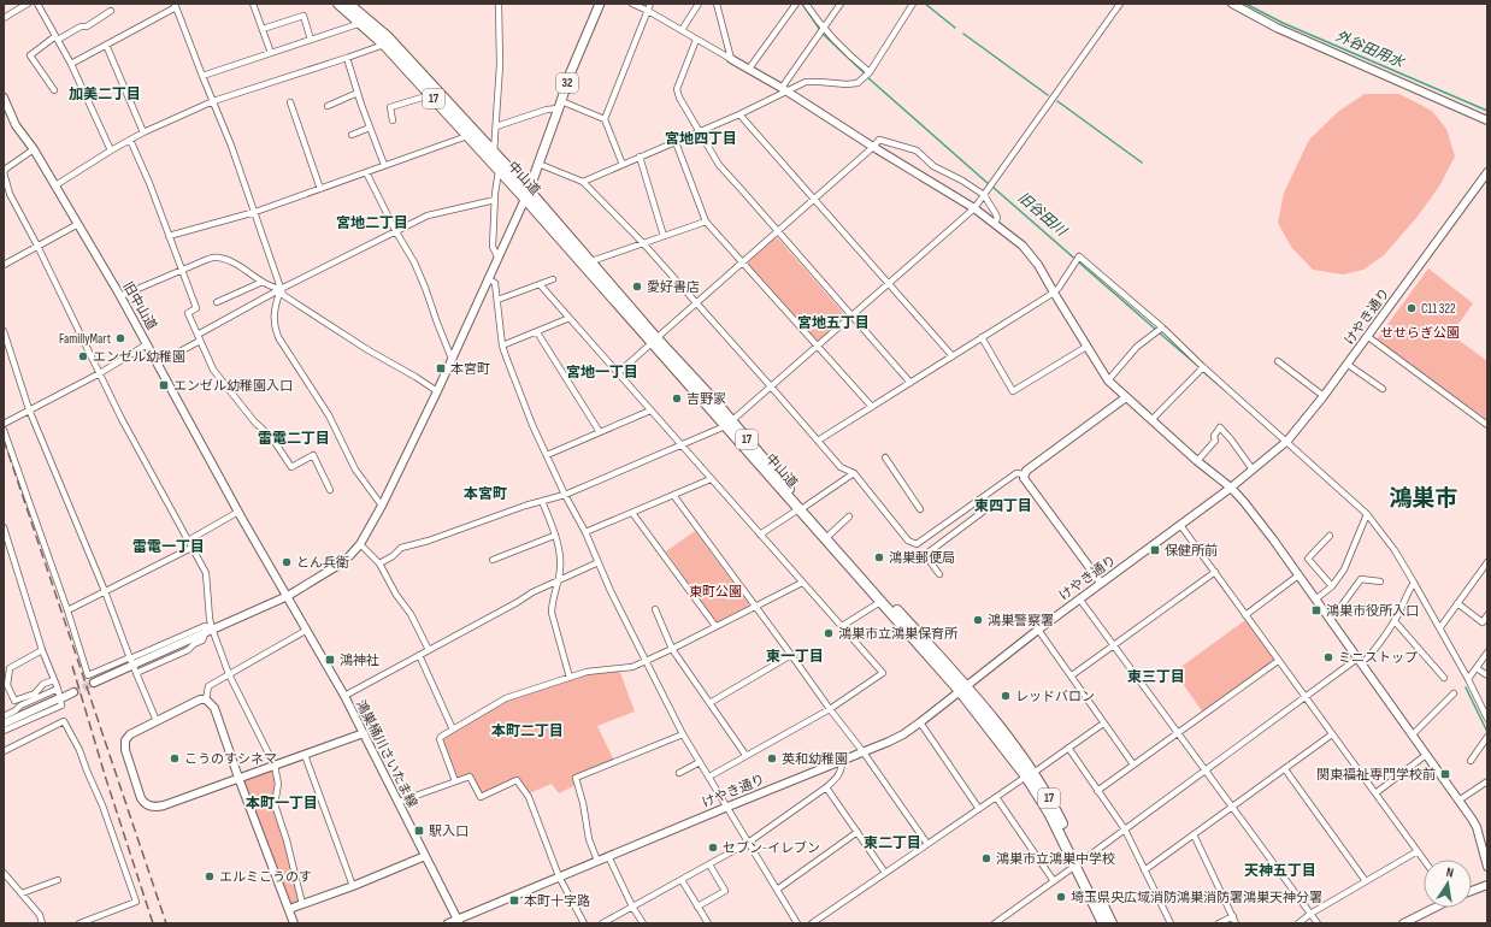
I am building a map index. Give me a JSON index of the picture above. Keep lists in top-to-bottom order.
{
  "streets": {
    "highway": ["17", "中山道"],
    "main road": ["32"],
    "street": ["旧中山道", "けやき通り", "鴻巣桶川さいたま線"]
  },
  "crossings": [
    ["32", "中山道"],
    ["中山道", "けやき通り"],
    ["旧中山道", "鴻巣桶川さいたま線"],
    ["けやき通り", "鴻巣桶川さいたま線"]
  ],
  "districts": [
    "加美二丁目",
    "宮地四丁目",
    "宮地二丁目",
    "宮地五丁目",
    "宮地一丁目",
    "雷電二丁目",
    "本宮町",
    "鴻巣市",
    "東四丁目",
    "雷電一丁目",
    "東一丁目",
    "東三丁目",
    "本町二丁目",
    "本町一丁目",
    "東二丁目",
    "天神五丁目"
  ],
  "water": ["外谷田用水", "旧谷田川"],
  "parks": ["せせらぎ公園", "東町公園"],
  "places": {
    "other": [
      "愛好書店",
      "C11 322",
      "FamillyMart",
      "エンゼル幼稚園",
      "吉野家",
      "鴻巣郵便局",
      "とん兵衛",
      "鴻巣警察署",
      "鴻巣市立鴻巣保育所",
      "ミニストップ",
      "レッドバロン",
      "こうのすシネマ",
      "英和幼稚園",
      "セブン-イレブン",
      "鴻巣市立鴻巣中学校",
      "エルミこうのす",
      "埼玉県央広域消防鴻巣消防署鴻巣天神分署"
    ],
    "transit": [
      "本宮町",
      "エンゼル幼稚園入口",
      "保健所前",
      "鴻巣市役所入口",
      "鴻神社",
      "関東福祉専門学校前",
      "駅入口",
      "本町十字路"
    ]
  },
  "north": "top"
}
